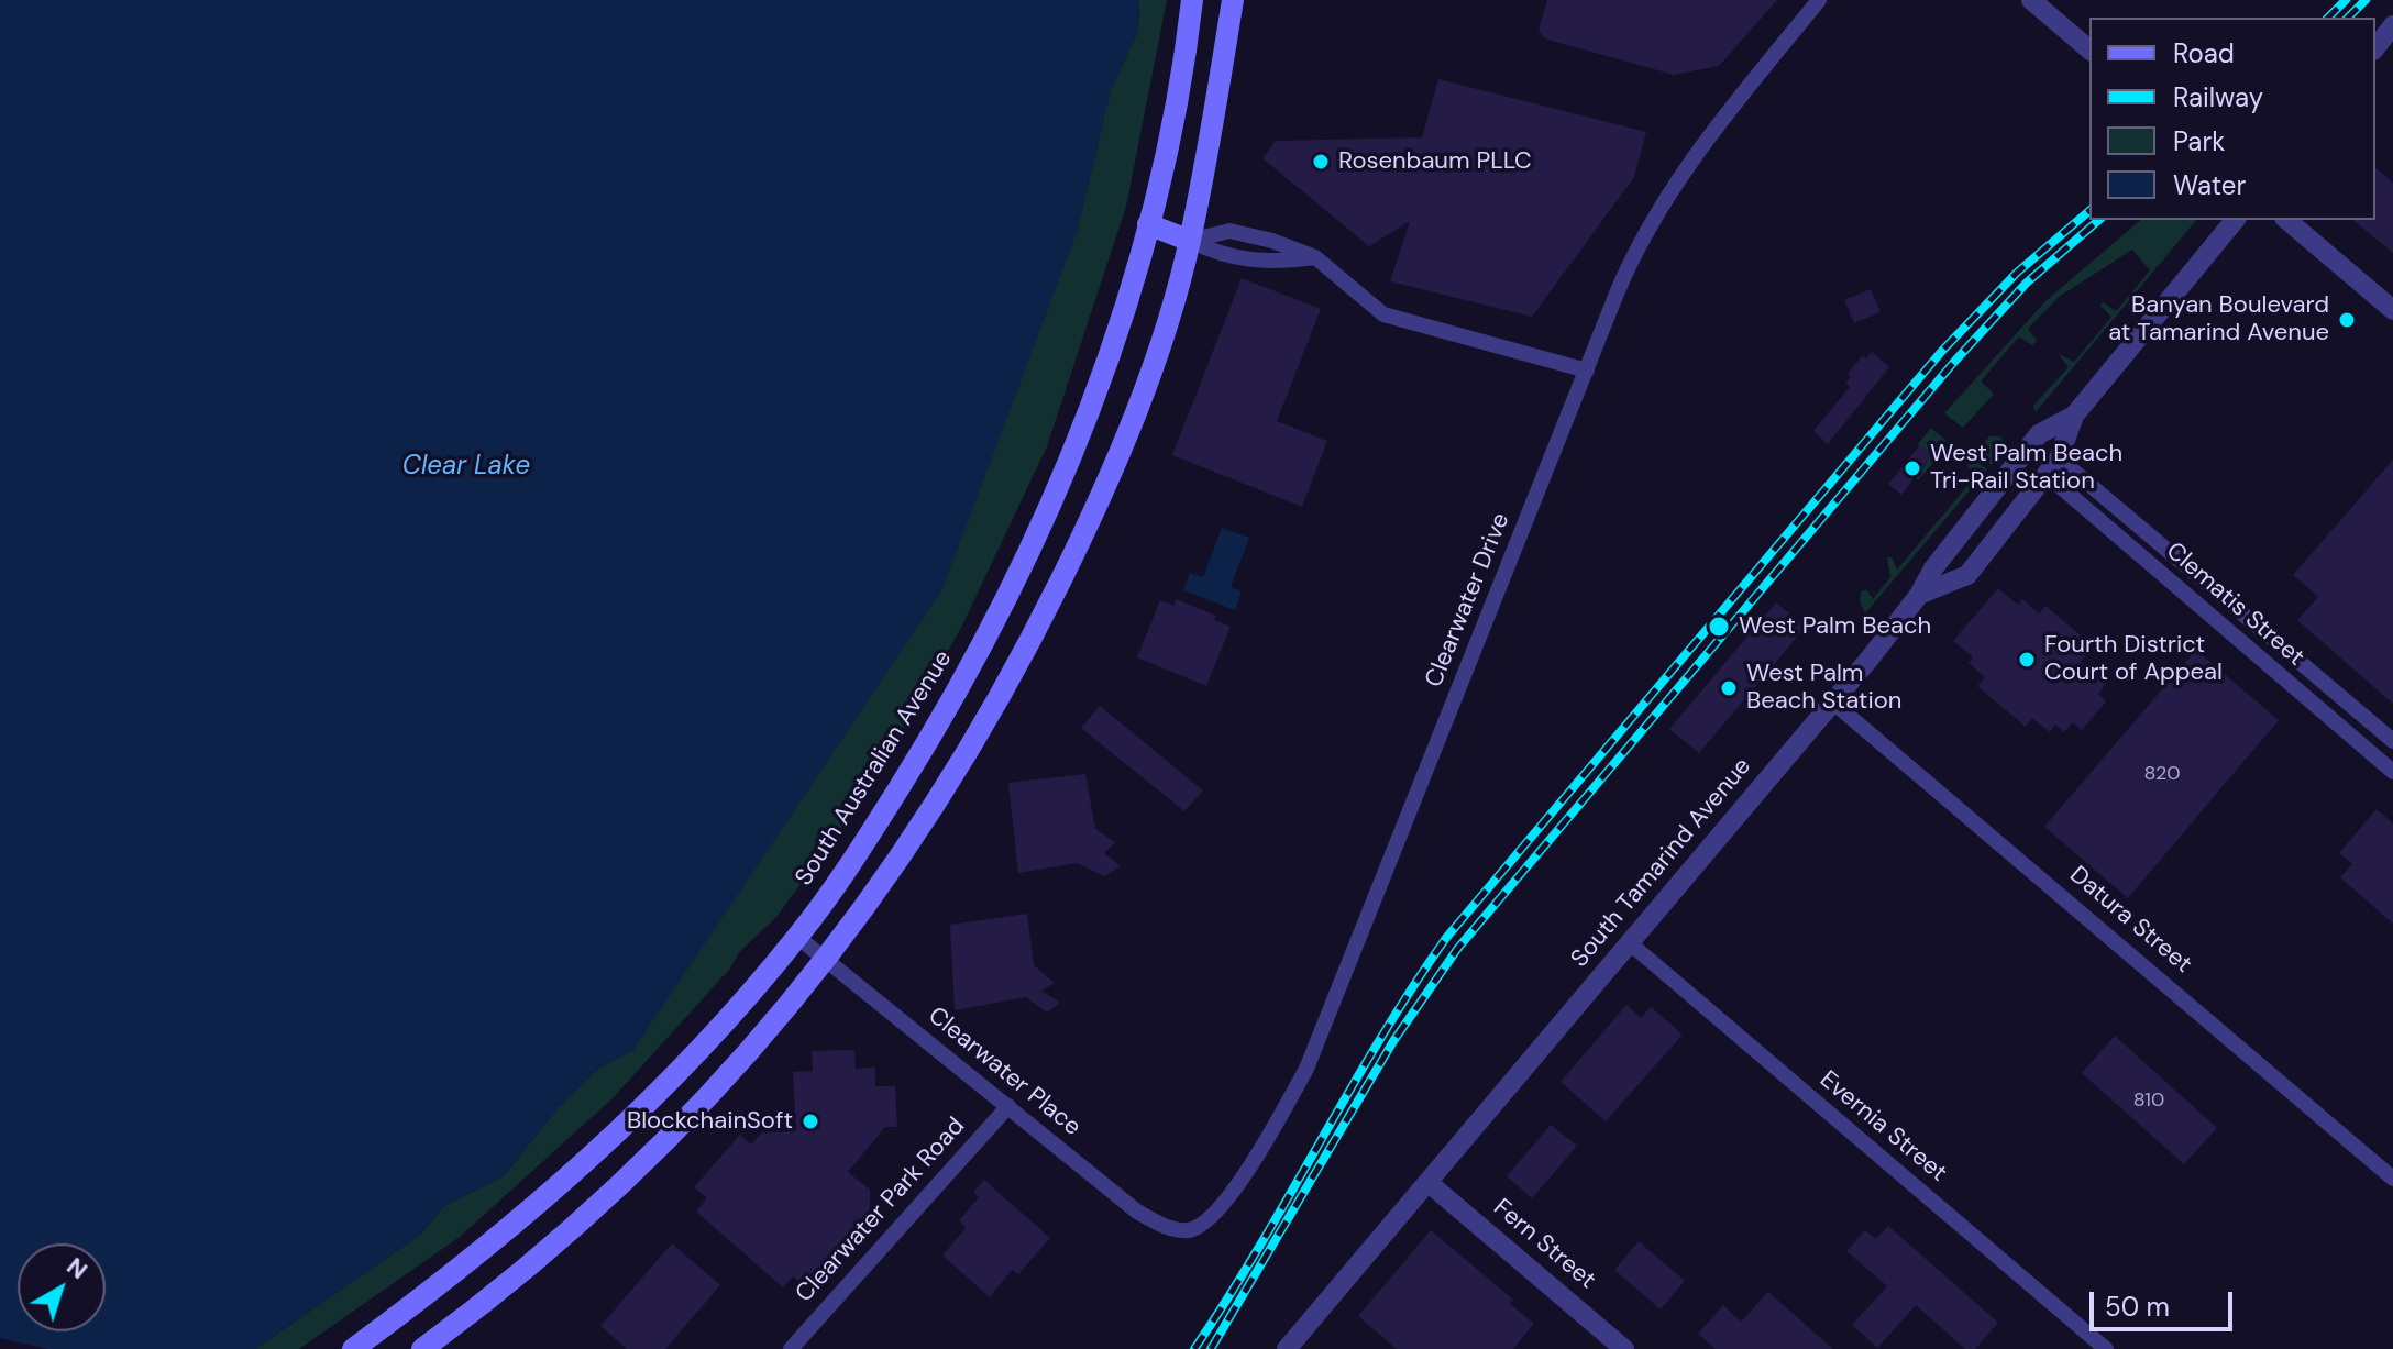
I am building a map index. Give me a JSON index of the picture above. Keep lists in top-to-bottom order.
{
  "streets": {
    "main road": ["South Australian Avenue"],
    "street": [
      "Clearwater Drive",
      "Clematis Street",
      "South Tamarind Avenue",
      "Datura Street",
      "Clearwater Place",
      "Evernia Street",
      "Clearwater Park Road",
      "Fern Street"
    ]
  },
  "crossings": [
    ["Clearwater Drive", "Clearwater Place"],
    ["South Australian Avenue", "Clearwater Place"],
    ["South Tamarind Avenue", "Datura Street"],
    ["South Tamarind Avenue", "Evernia Street"],
    ["South Tamarind Avenue", "Fern Street"],
    ["Clearwater Place", "Clearwater Park Road"]
  ],
  "water": ["Clear Lake"],
  "places": [
    "Rosenbaum PLLC",
    "Banyan Boulevard at Tamarind Avenue",
    "West Palm Beach Tri-Rail Station",
    "West Palm Beach",
    "Fourth District Court of Appeal",
    "West Palm Beach Station",
    "BlockchainSoft"
  ],
  "house_numbers": ["820", "810"],
  "legend": [
    "Road",
    "Railway",
    "Park",
    "Water"
  ],
  "scale_bar": "50 m",
  "north": "top right"
}
